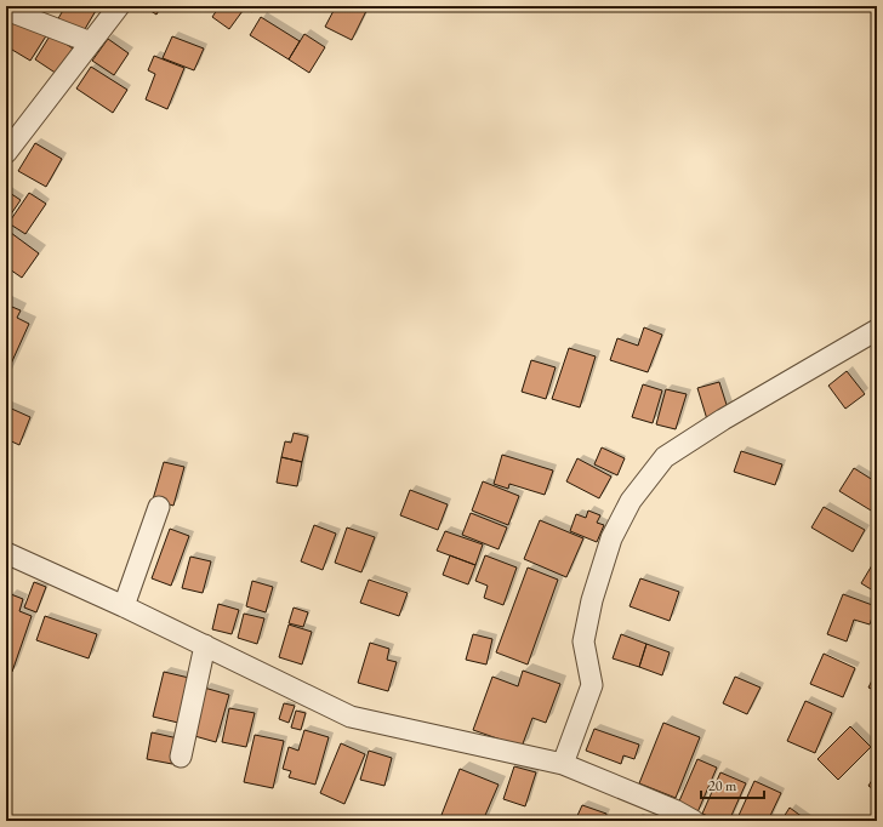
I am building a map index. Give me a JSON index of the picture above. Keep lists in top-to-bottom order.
{
  "scale_bar": "20 m"
}
